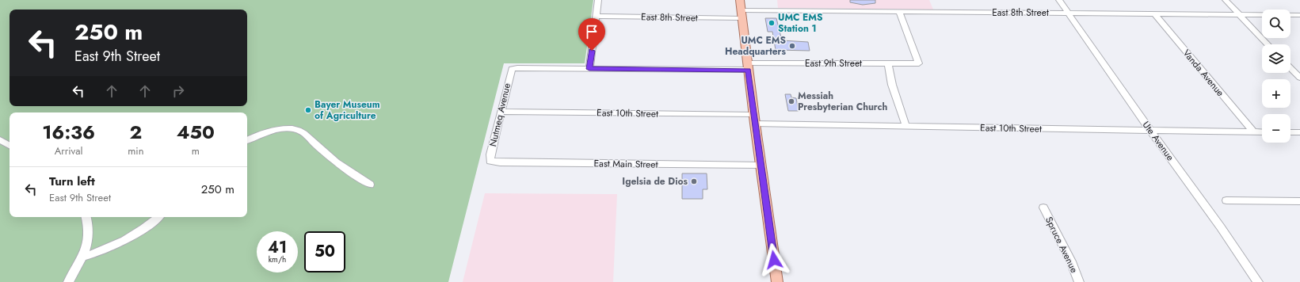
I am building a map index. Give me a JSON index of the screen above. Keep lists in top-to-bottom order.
{
  "streets": {
    "street": [
      "East 8th Street",
      "East 9th Street",
      "Vanda Avenue",
      "East 10th Street",
      "Nutmeq Avenue",
      "Ute Avenue",
      "East Main Street",
      "Spruce Avenue"
    ]
  },
  "crossings": [
    ["East 8th Street", "East 9th Street"],
    ["East 8th Street", "Vanda Avenue"],
    ["East 8th Street", "Ute Avenue"],
    ["East 9th Street", "Nutmeq Avenue"],
    ["Vanda Avenue", "East 10th Street"],
    ["East 10th Street", "Nutmeq Avenue"],
    ["East 10th Street", "Ute Avenue"],
    ["Nutmeq Avenue", "East Main Street"]
  ],
  "places": [
    "UMC EMS Station 1",
    "UMC EMS Headquarters",
    "Messiah Presbyterian Church",
    "Bayer Museum of Agriculture",
    "Igelsia de Dios"
  ],
  "page": {
    "map_buttons": ["+", "−"],
    "turn": ["250 m", "East 9th Street"],
    "eta": [
      "16:36",
      "Arrival",
      "2",
      "min",
      "450",
      "m"
    ],
    "list": [
      {
        "name": "Turn left",
        "note": "East 9th Street",
        "value": "250 m"
      }
    ],
    "speed": "41 km/h",
    "limit": "50"
  }
}
